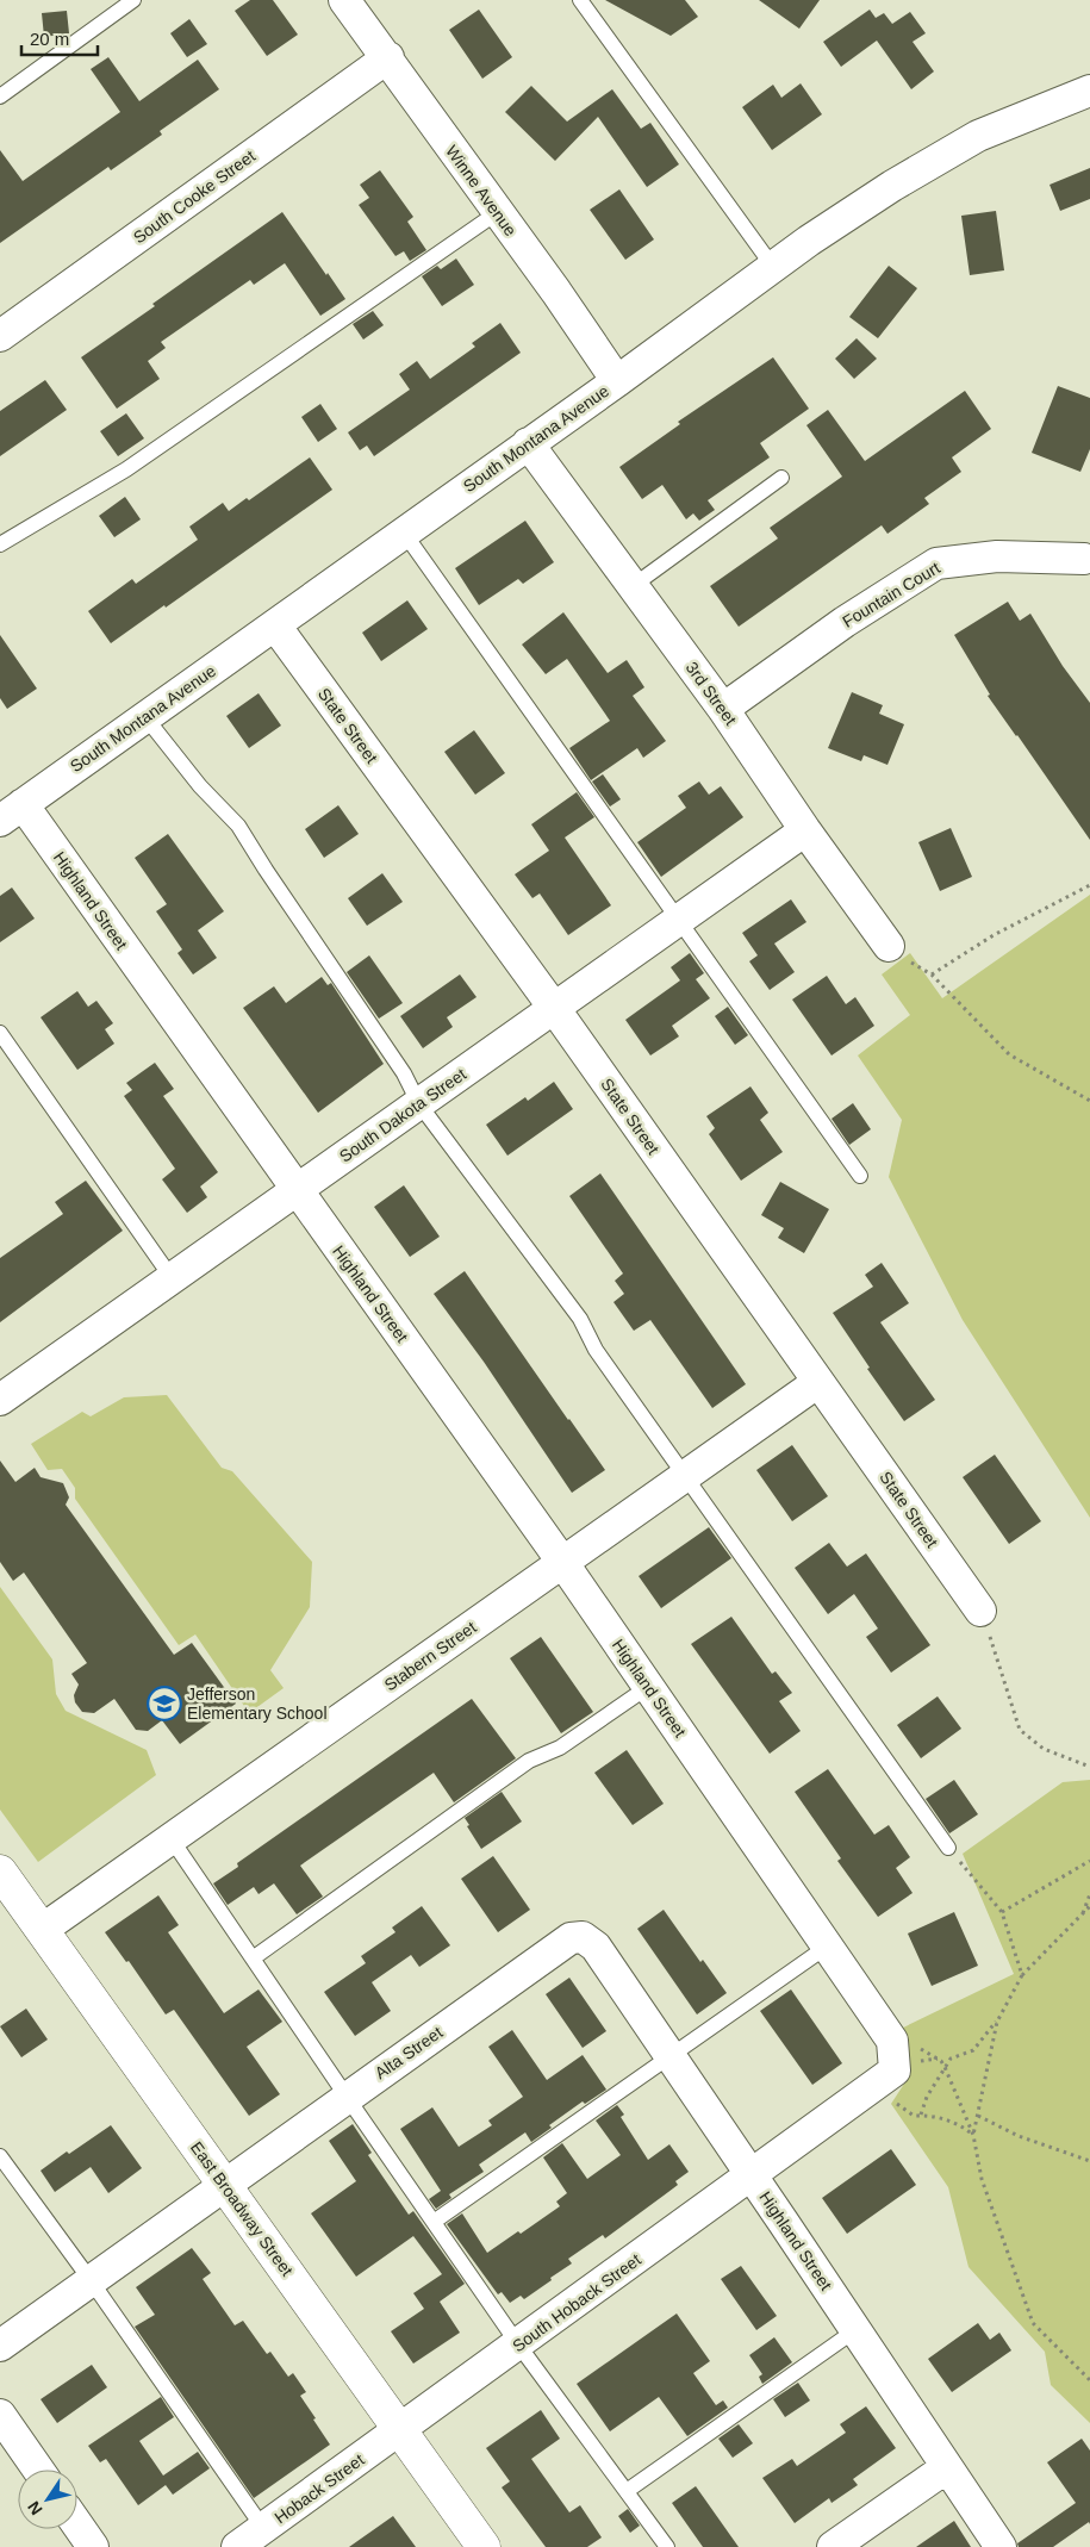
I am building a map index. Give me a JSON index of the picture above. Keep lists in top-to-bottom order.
{
  "streets": {
    "street": [
      "Winne Avenue",
      "South Cooke Street",
      "South Montana Avenue",
      "Fountain Court",
      "3rd Street",
      "State Street",
      "Highland Street",
      "South Dakota Street",
      "Stabern Street",
      "Alta Street",
      "East Broadway Street",
      "South Hoback Street",
      "Hoback Street"
    ]
  },
  "crossings": [
    ["Winne Avenue", "South Cooke Street"],
    ["Winne Avenue", "South Montana Avenue"],
    ["South Montana Avenue", "3rd Street"],
    ["South Montana Avenue", "State Street"],
    ["South Montana Avenue", "Highland Street"],
    ["Fountain Court", "3rd Street"],
    ["3rd Street", "South Dakota Street"],
    ["State Street", "South Dakota Street"],
    ["State Street", "Stabern Street"],
    ["Highland Street", "South Dakota Street"],
    ["Highland Street", "Stabern Street"],
    ["Highland Street", "Alta Street"],
    ["Highland Street", "South Hoback Street"],
    ["Stabern Street", "East Broadway Street"],
    ["Alta Street", "East Broadway Street"],
    ["Alta Street", "South Hoback Street"],
    ["East Broadway Street", "South Hoback Street"],
    ["East Broadway Street", "Hoback Street"],
    ["South Hoback Street", "Hoback Street"]
  ],
  "places": {
    "school or university": ["Jefferson Elementary School"]
  },
  "scale_bar": "20 m",
  "north": "bottom left"
}
